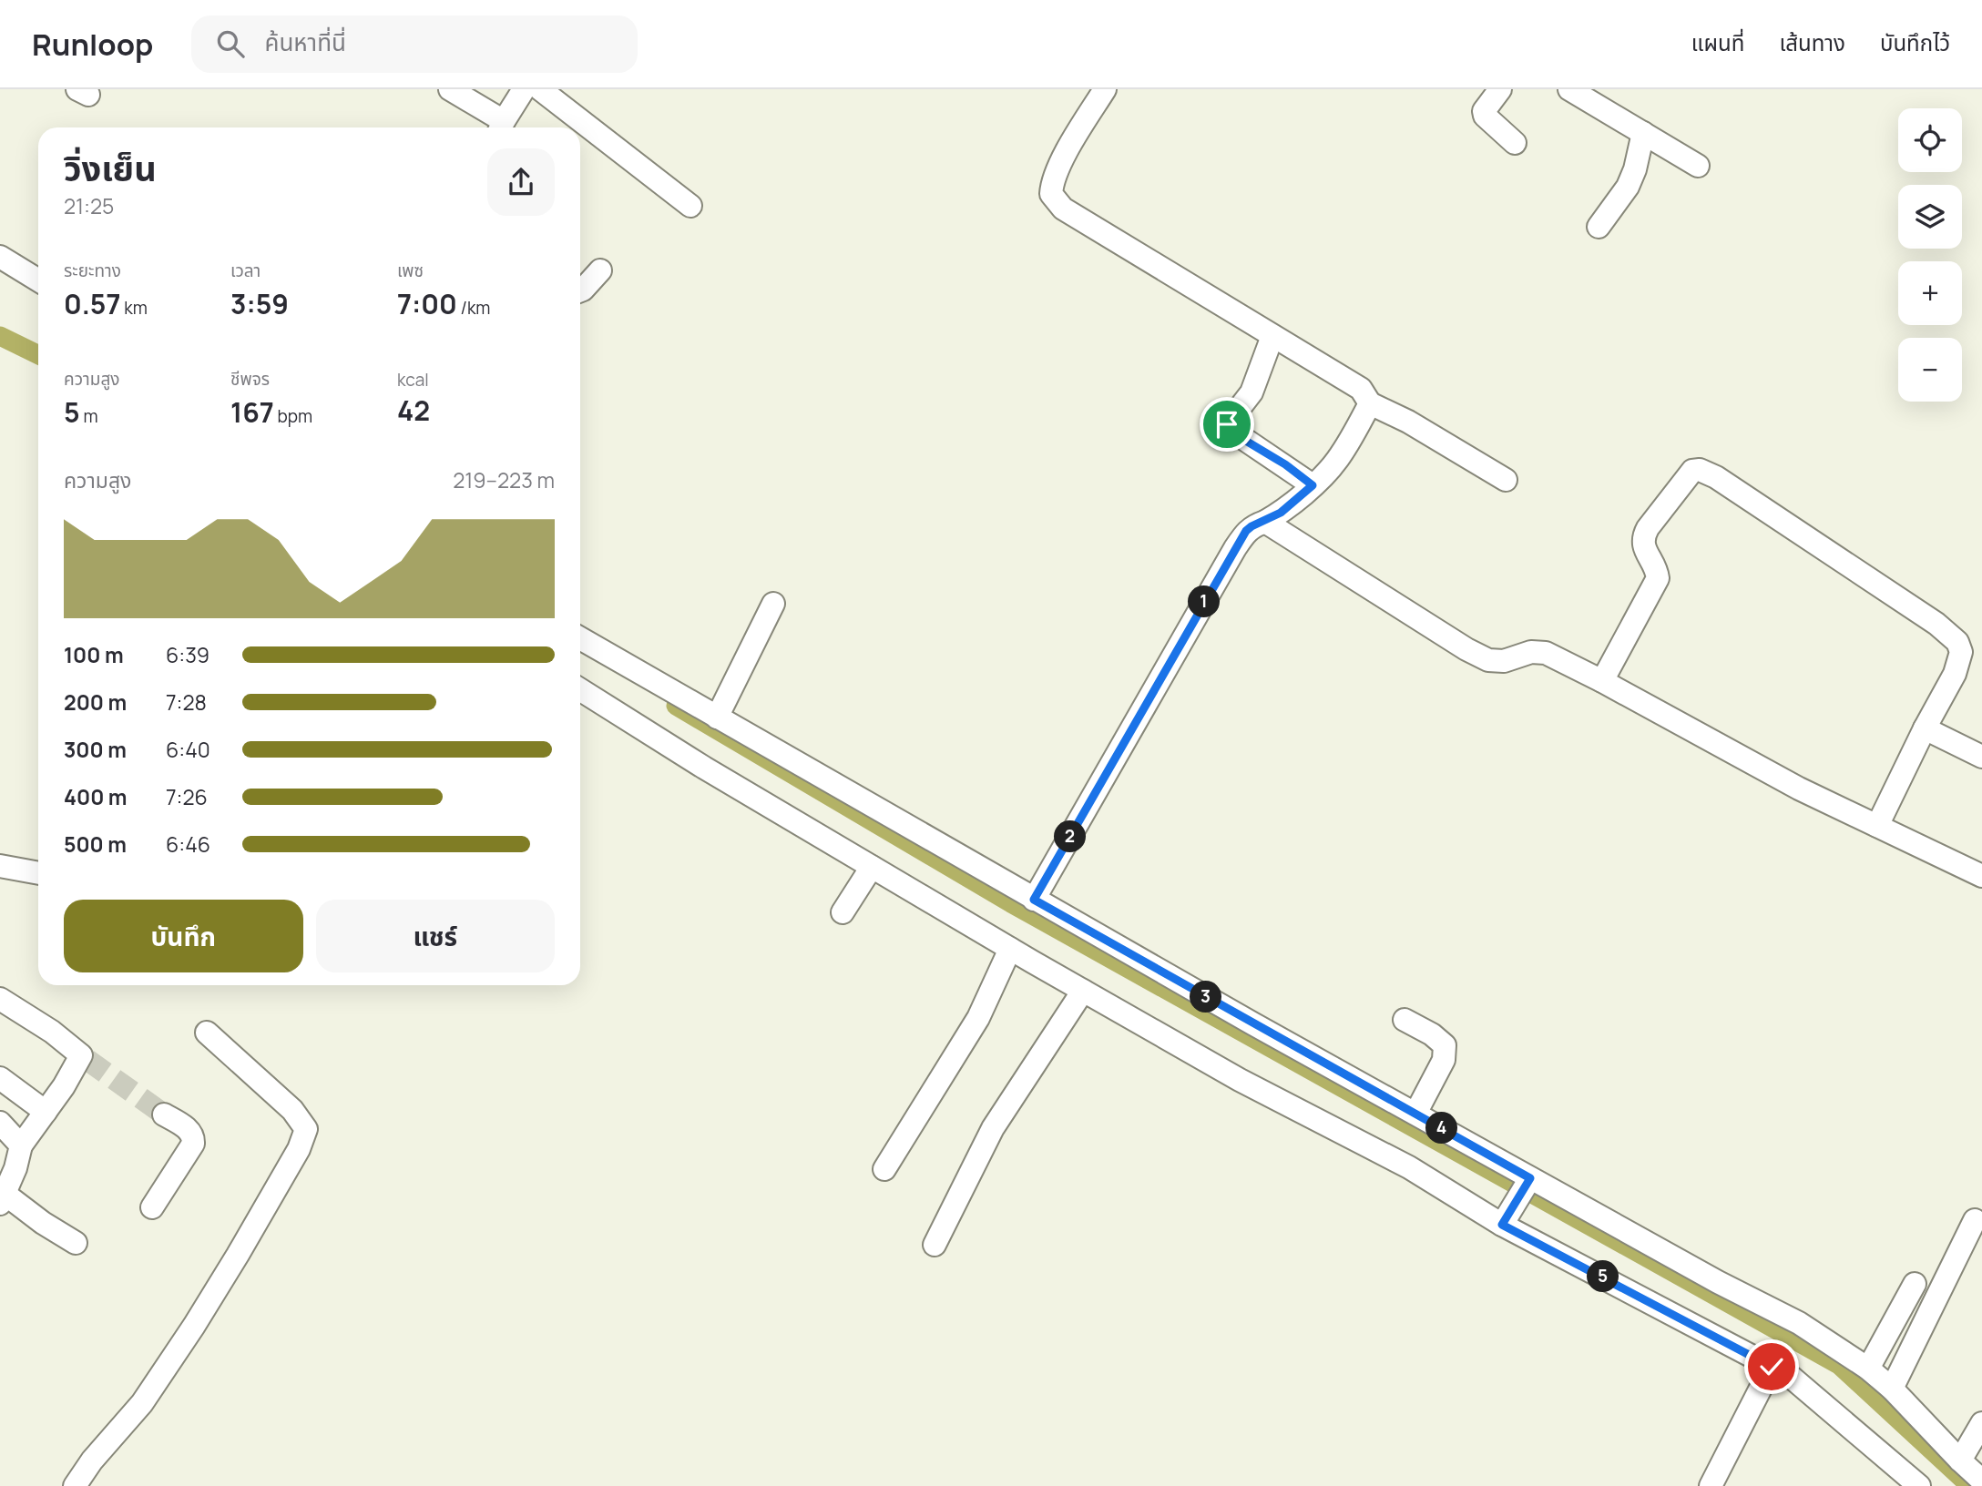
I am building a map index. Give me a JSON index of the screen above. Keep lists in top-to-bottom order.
{
  "page": {
    "header": "Runloop",
    "search": "ค้นหาที่นี่",
    "nav": ["แผนที่", "เส้นทาง", "บันทึกไว้"],
    "map_buttons": ["+", "−"],
    "heading": ["วิ่งเย็น", "21:25"],
    "stats": [
      ["ระยะทาง", "0.57 km"],
      ["เวลา", "3:59"],
      ["เพซ", "7:00 /km"],
      ["ความสูง", "5 m"],
      ["ชีพจร", "167 bpm"],
      ["kcal", "42"]
    ],
    "chart": ["ความสูง", "219–223 m"],
    "pins": [
      "1",
      "2",
      "3",
      "4",
      "5"
    ],
    "list": [
      {
        "name": "100 m",
        "note": "6:39"
      },
      {
        "name": "200 m",
        "note": "7:28"
      },
      {
        "name": "300 m",
        "note": "6:40"
      },
      {
        "name": "400 m",
        "note": "7:26"
      },
      {
        "name": "500 m",
        "note": "6:46"
      }
    ],
    "buttons": ["บันทึก", "แชร์"]
  }
}
